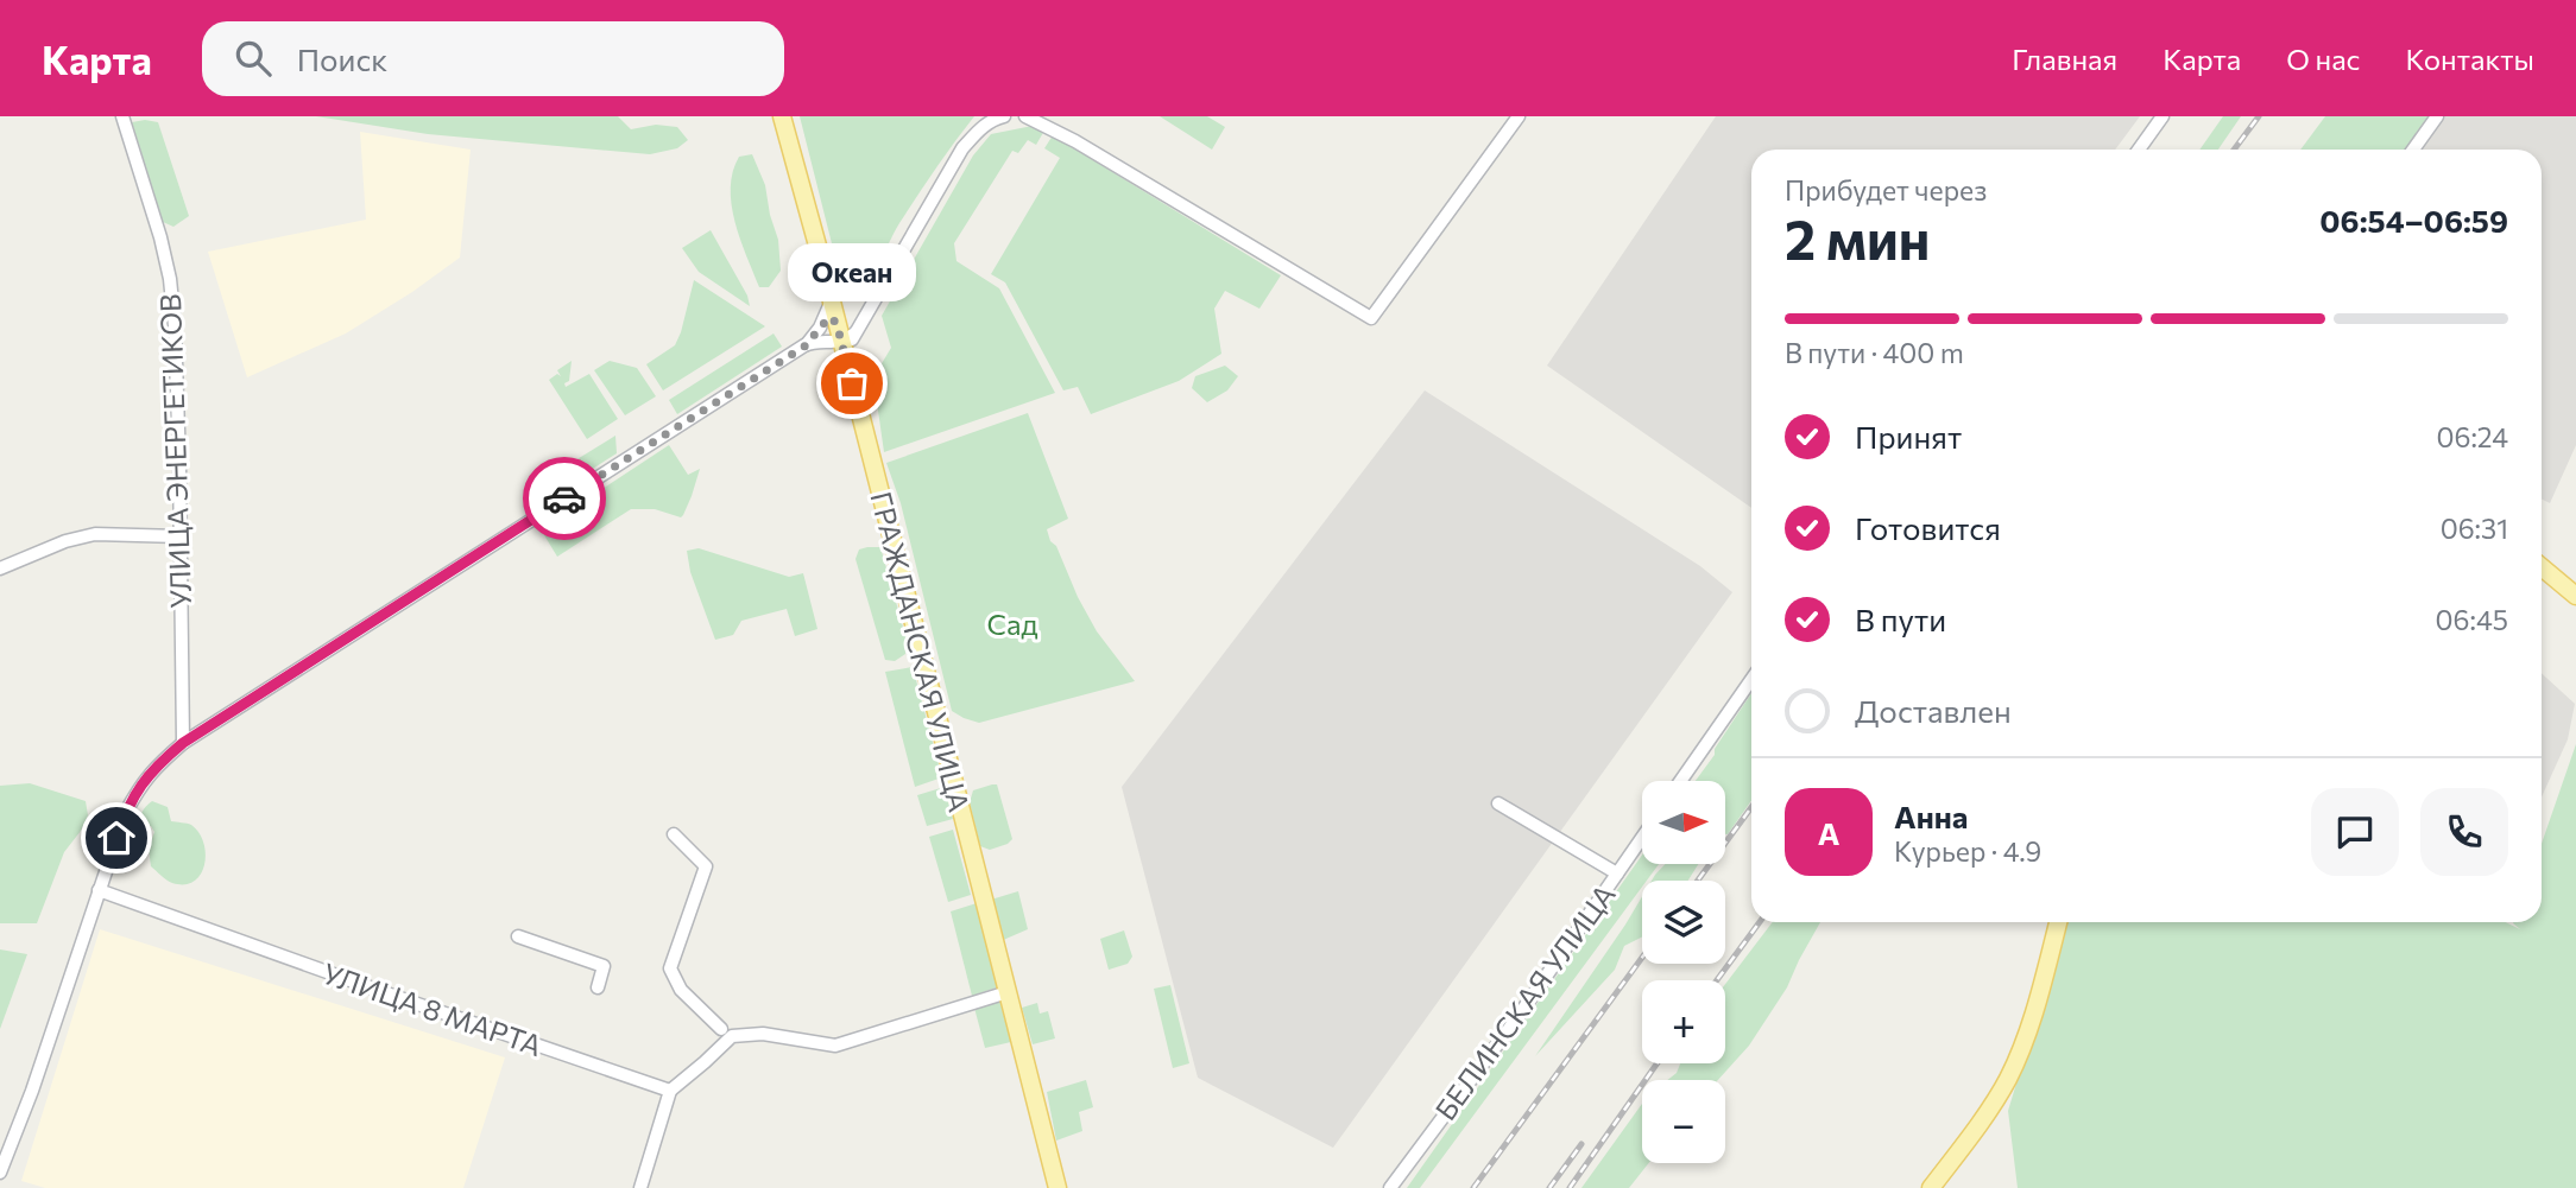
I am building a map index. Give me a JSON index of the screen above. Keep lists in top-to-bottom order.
{
  "streets": {
    "main road": ["ГРАЖДАНСКАЯ УЛИЦА"],
    "street": ["УЛИЦА ЭНЕРГЕТИКОВ", "БЕЛИНСКАЯ УЛИЦА", "УЛИЦА 8 МАРТА"]
  },
  "parks": ["Сад"],
  "places": ["Океан"],
  "north": "right",
  "page": {
    "header": "Карта",
    "search": "Поиск",
    "nav": [
      "Главная",
      "Карта",
      "О нас",
      "Контакты"
    ],
    "heading": ["2 мин", "Прибудет через", "06:54–06:59"],
    "panel": ["Анна", "Курьер · 4.9"],
    "bubble": "Океан",
    "bar": "В пути · 400 m",
    "list": [
      ["Принят", "06:24"],
      ["Готовится", "06:31"],
      ["В пути", "06:45"],
      "Доставлен"
    ],
    "map_buttons": ["+", "−"],
    "round": "А"
  }
}
